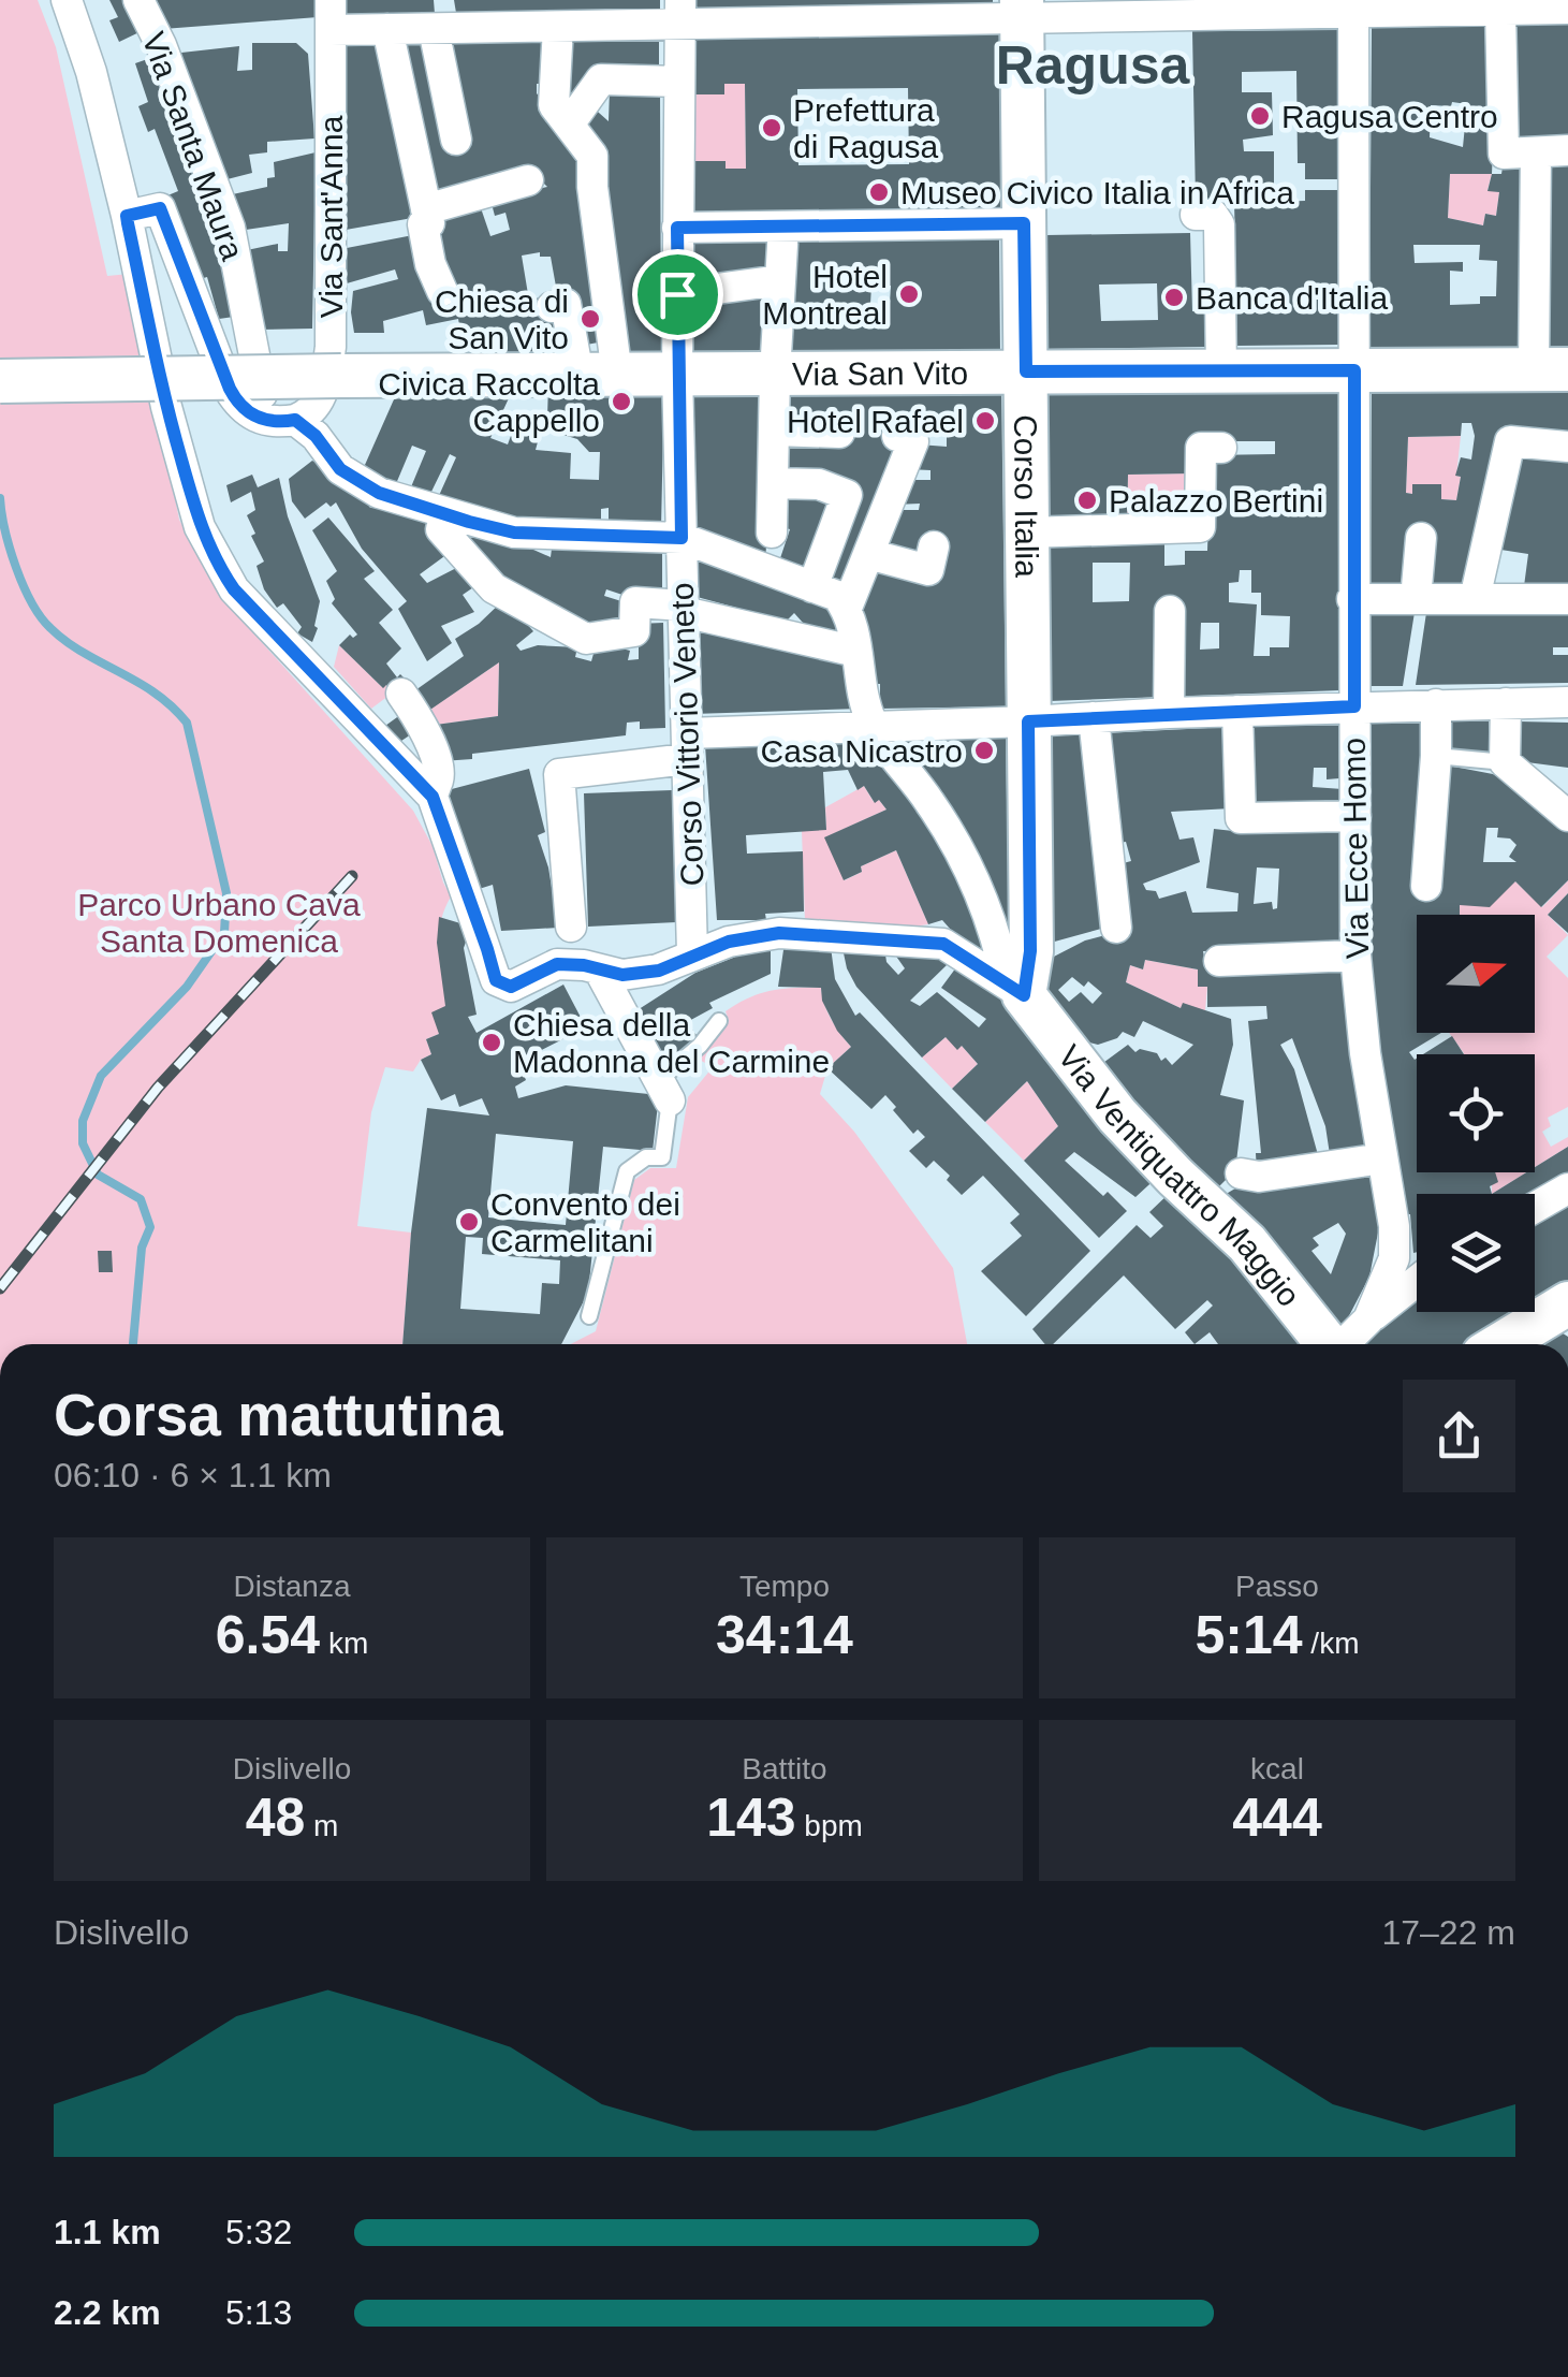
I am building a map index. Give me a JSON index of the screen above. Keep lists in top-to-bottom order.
{
  "streets": {
    "street": [
      "Via Santa Maura",
      "Via Sant'Anna",
      "Via San Vito",
      "Corso Italia",
      "Corso Vittorio Veneto",
      "Via Ecce Homo",
      "Via Ventiquattro Maggio"
    ]
  },
  "crossings": [
    ["Via Santa Maura", "Via Sant'Anna"],
    ["Via San Vito", "Corso Italia"],
    ["Via San Vito", "Corso Vittorio Veneto"],
    ["Via San Vito", "Via Ecce Homo"],
    ["Corso Italia", "Via Ventiquattro Maggio"]
  ],
  "districts": ["Ragusa"],
  "parks": ["Parco Urbano Cava Santa Domenica"],
  "places": [
    "Ragusa Centro",
    "Prefettura di Ragusa",
    "Museo Civico Italia in Africa",
    "Hotel Montreal",
    "Banca d'Italia",
    "Chiesa di San Vito",
    "Civica Raccolta Cappello",
    "Hotel Rafael",
    "Palazzo Bertini",
    "Casa Nicastro",
    "Chiesa della Madonna del Carmine",
    "Convento dei Carmelitani"
  ],
  "north": "right",
  "page": {
    "heading": ["Corsa mattutina", "06:10 · 6 × 1.1 km"],
    "stats": [
      ["Distanza", "6.54 km"],
      ["Tempo", "34:14"],
      ["Passo", "5:14 /km"],
      ["Dislivello", "48 m"],
      ["Battito", "143 bpm"],
      ["kcal", "444"]
    ],
    "chart": ["Dislivello", "17–22 m"],
    "list": [
      {
        "name": "1.1 km",
        "note": "5:32"
      },
      {
        "name": "2.2 km",
        "note": "5:13"
      }
    ]
  }
}
